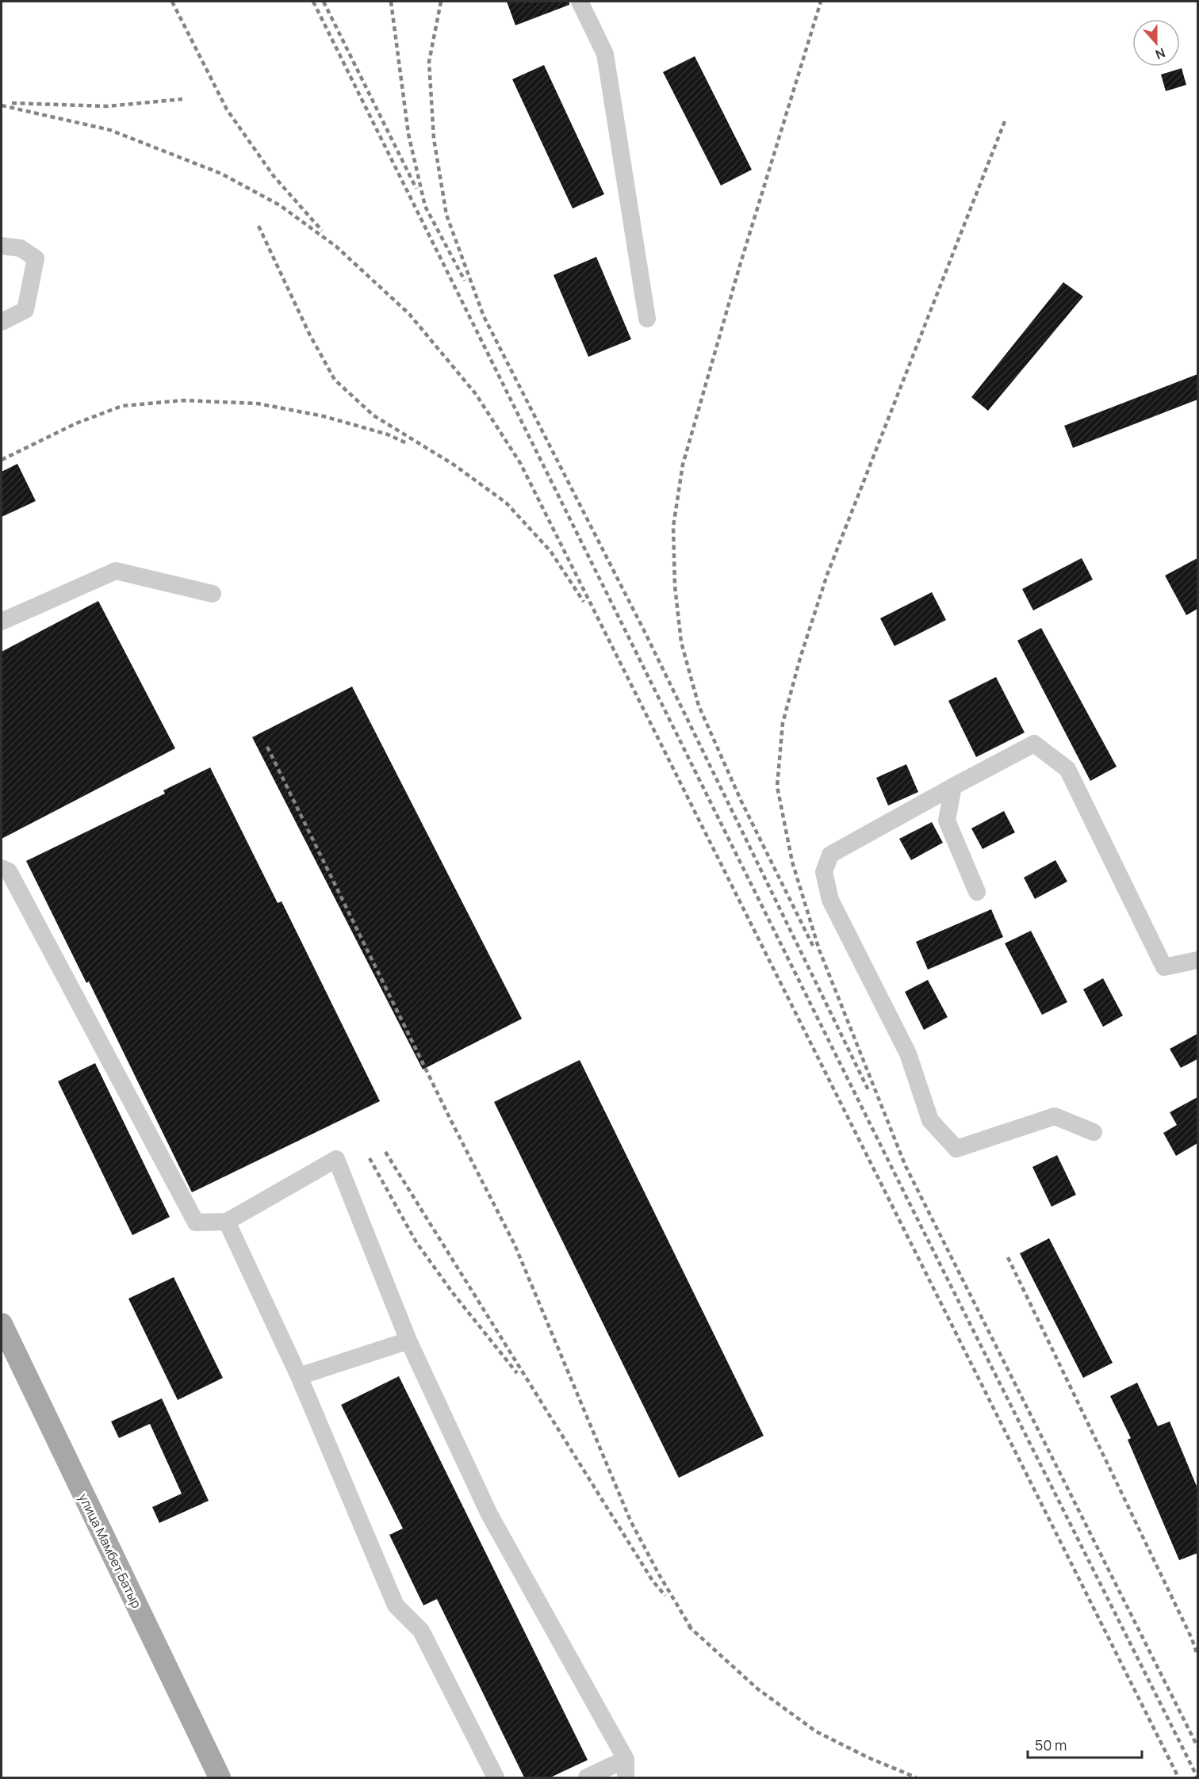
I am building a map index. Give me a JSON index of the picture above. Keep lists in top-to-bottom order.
{
  "streets": {
    "main road": ["улица Мамбет Батыр"]
  },
  "scale_bar": "50 m",
  "north": "bottom"
}
